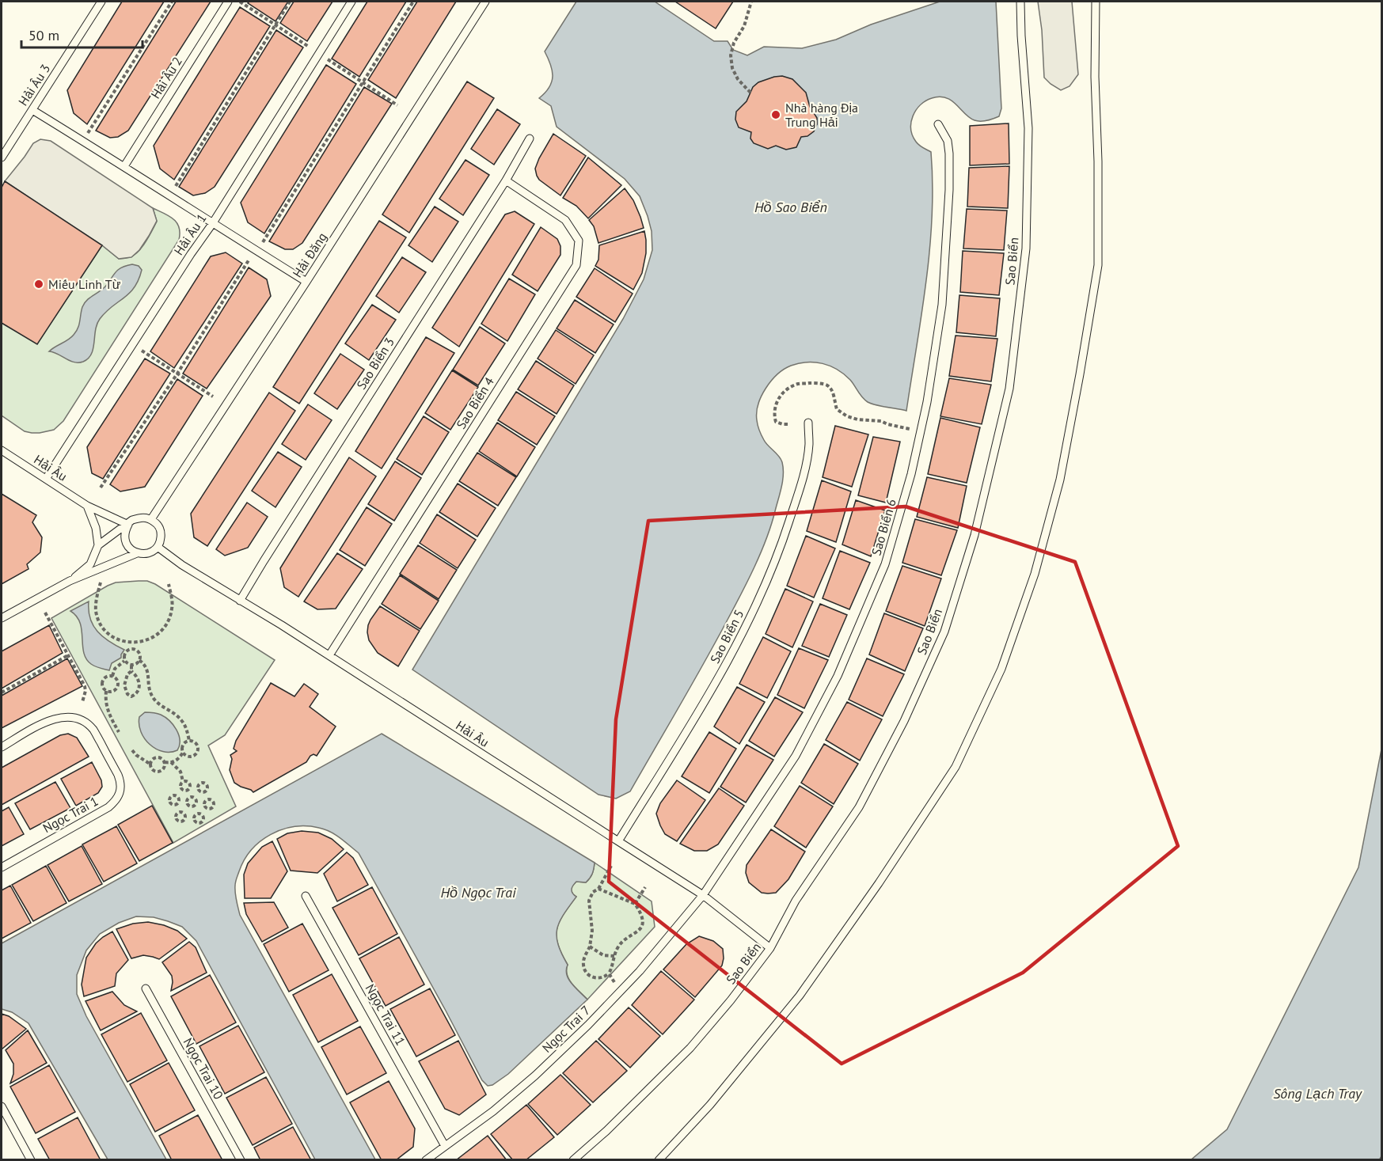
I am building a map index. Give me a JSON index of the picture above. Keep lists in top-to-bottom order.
{
  "streets": {
    "lane": [
      "Hải Âu 2",
      "Hải Âu 3",
      "Hải Âu 1",
      "Hải Đăng",
      "Sao Biển",
      "Sao Biển 3",
      "Sao Biển 4",
      "Hải Âu",
      "Sao Biển 6",
      "Sao Biển 5",
      "Ngọc Trai 1",
      "Ngọc Trai 11",
      "Ngọc Trai 7",
      "Ngọc Trai 10"
    ]
  },
  "crossings": [
    ["Hải Âu 1", "Hải Âu"],
    ["Hải Đăng", "Hải Âu"],
    ["Sao Biển", "Hải Âu"],
    ["Sao Biển 3", "Sao Biển 4"],
    ["Sao Biển 3", "Hải Âu"],
    ["Sao Biển 4", "Hải Âu"],
    ["Hải Âu", "Sao Biển 6"],
    ["Hải Âu", "Sao Biển 5"],
    ["Hải Âu", "Ngọc Trai 7"],
    ["Sao Biển 6", "Ngọc Trai 7"],
    ["Ngọc Trai 11", "Ngọc Trai 7"]
  ],
  "water": ["Hồ Sao Biển", "Hồ Ngọc Trai", "Sông Lạch Tray"],
  "places": ["Nhà hàng Địa Trung Hải", "Miếu Linh Từ"],
  "scale_bar": "50 m"
}
